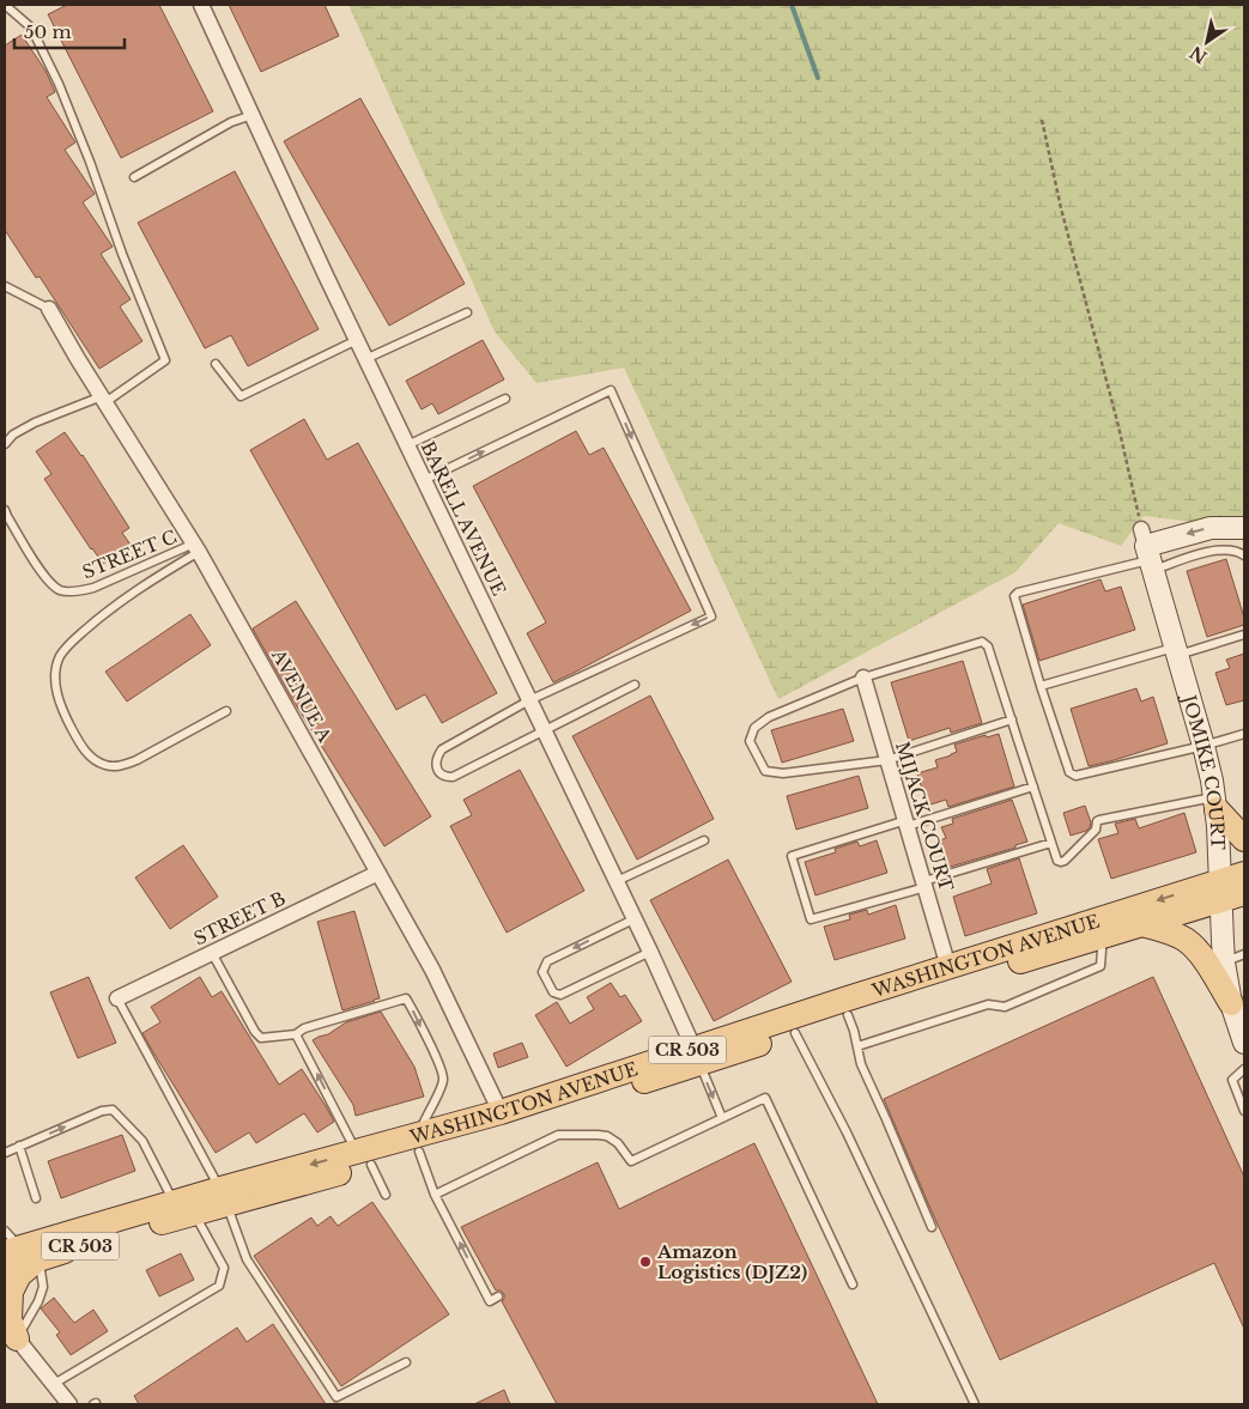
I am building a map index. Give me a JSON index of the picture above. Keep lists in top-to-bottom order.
{
  "streets": {
    "main road": ["WASHINGTON AVENUE", "CR 503"],
    "street": [
      "BARELL AVENUE",
      "AVENUE A",
      "JOMIKE COURT",
      "MIJACK COURT",
      "STREET B"
    ],
    "lane": ["STREET C"]
  },
  "crossings": [
    ["BARELL AVENUE", "WASHINGTON AVENUE"],
    ["STREET C", "AVENUE A"],
    ["AVENUE A", "STREET B"],
    ["AVENUE A", "WASHINGTON AVENUE"],
    ["JOMIKE COURT", "WASHINGTON AVENUE"],
    ["MIJACK COURT", "WASHINGTON AVENUE"]
  ],
  "places": ["Amazon Logistics (DJZ2)"],
  "scale_bar": "50 m",
  "north": "bottom left"
}
